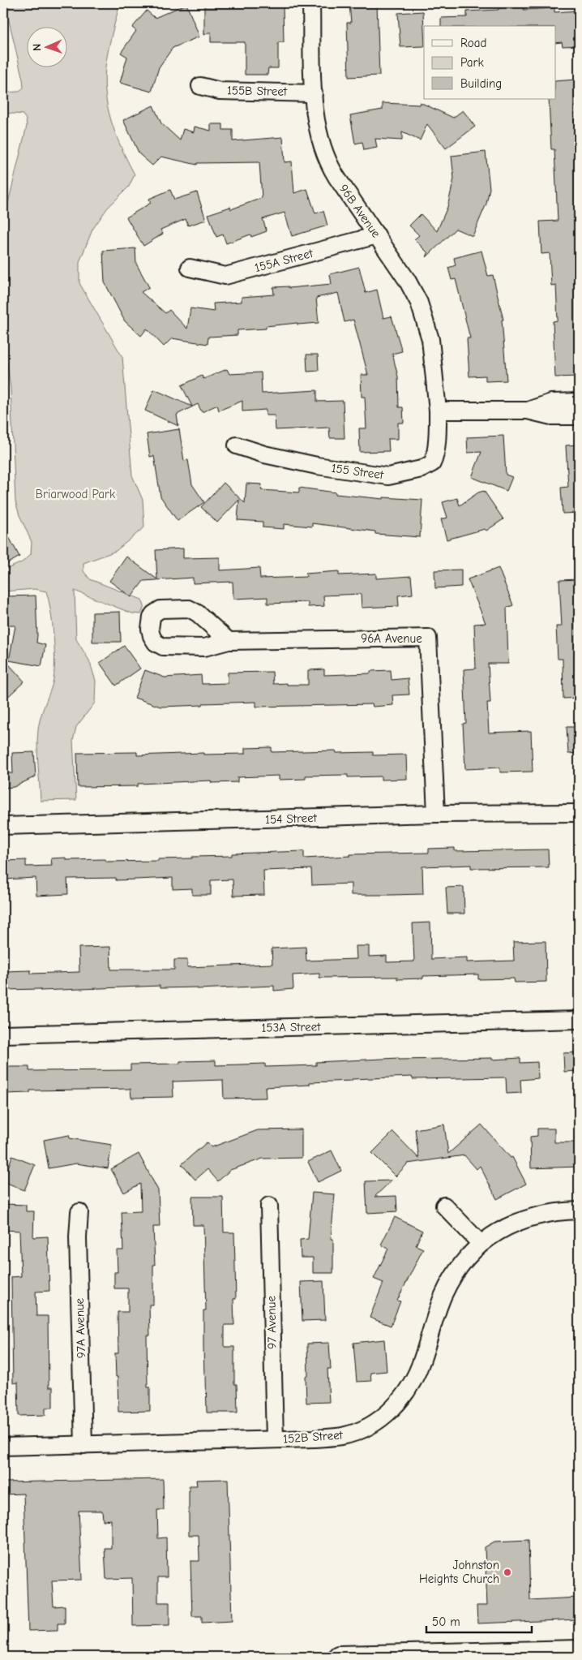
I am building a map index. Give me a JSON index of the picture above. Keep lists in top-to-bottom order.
{
  "streets": {
    "street": [
      "155B Street",
      "96B Avenue",
      "155A Street",
      "155 Street",
      "96A Avenue",
      "154 Street",
      "153A Street",
      "97 Avenue",
      "97A Avenue",
      "152B Street"
    ]
  },
  "crossings": [
    ["155B Street", "96B Avenue"],
    ["96B Avenue", "155A Street"],
    ["96B Avenue", "155 Street"],
    ["96A Avenue", "154 Street"],
    ["97 Avenue", "152B Street"],
    ["97A Avenue", "152B Street"]
  ],
  "parks": ["Briarwood Park"],
  "places": ["Johnston Heights Church"],
  "legend": ["Road", "Park", "Building"],
  "scale_bar": "50 m",
  "north": "left"
}
